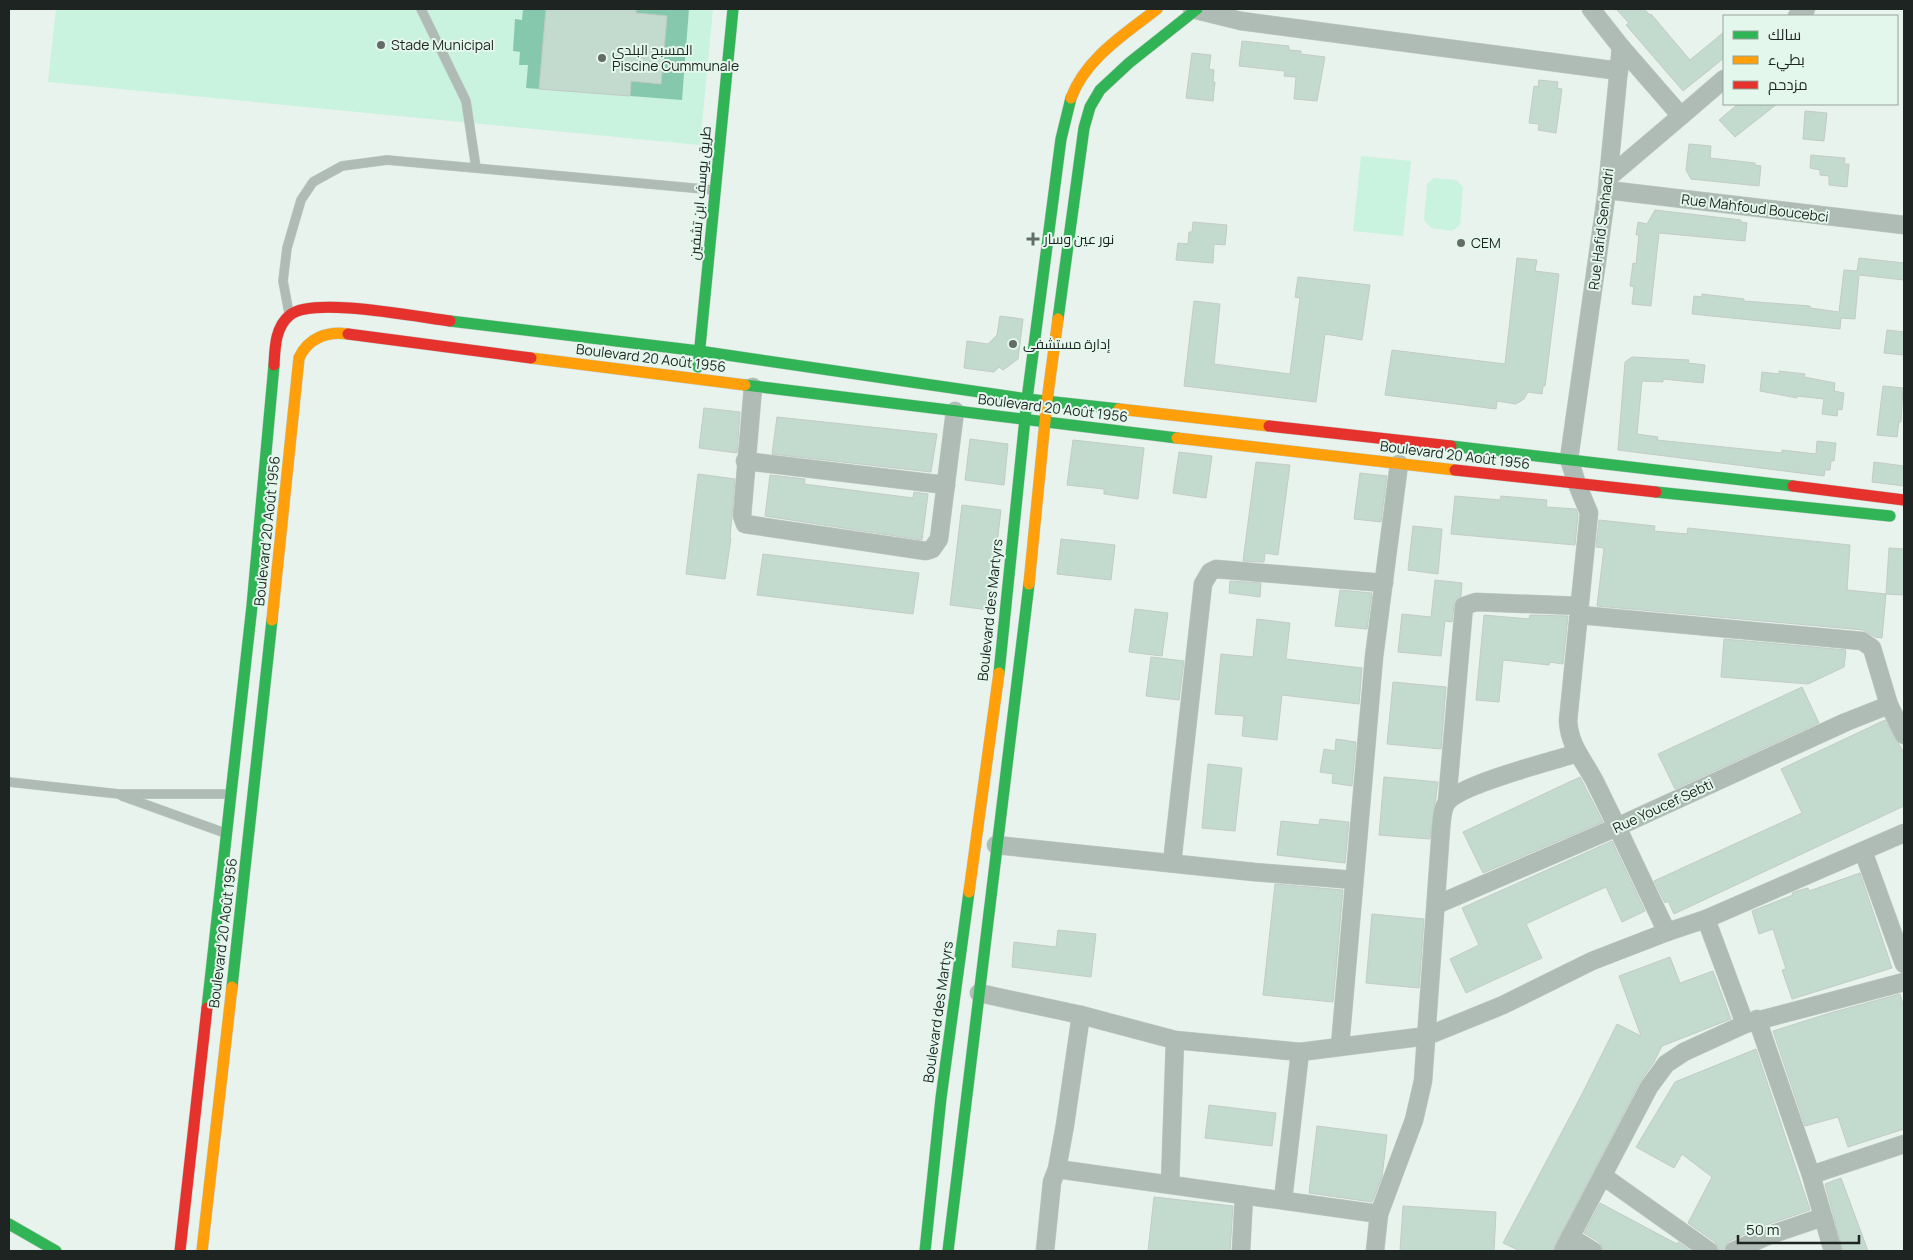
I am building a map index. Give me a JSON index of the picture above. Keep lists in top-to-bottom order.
{
  "streets": {
    "street": [
      "طريق يوسف ابن تشفين",
      "Rue Mahfoud Boucebci",
      "Rue Hafid Senhadri",
      "Boulevard 20 Août 1956",
      "Boulevard des Martyrs",
      "Rue Youcef Sebti"
    ]
  },
  "crossings": [
    ["طريق يوسف ابن تشفين", "Boulevard 20 Août 1956"],
    ["Rue Mahfoud Boucebci", "Rue Hafid Senhadri"],
    ["Rue Hafid Senhadri", "Boulevard 20 Août 1956"],
    ["Boulevard 20 Août 1956", "Boulevard des Martyrs"]
  ],
  "places": {
    "other": [
      "Stade Municipal",
      "المسبح البلدي Piscine Cummunale",
      "CEM",
      "إدارة مستشفى"
    ],
    "health": ["نور عين وسار"]
  },
  "legend": ["سالك", "بطيء", "مزدحم"],
  "scale_bar": "50 m"
}
